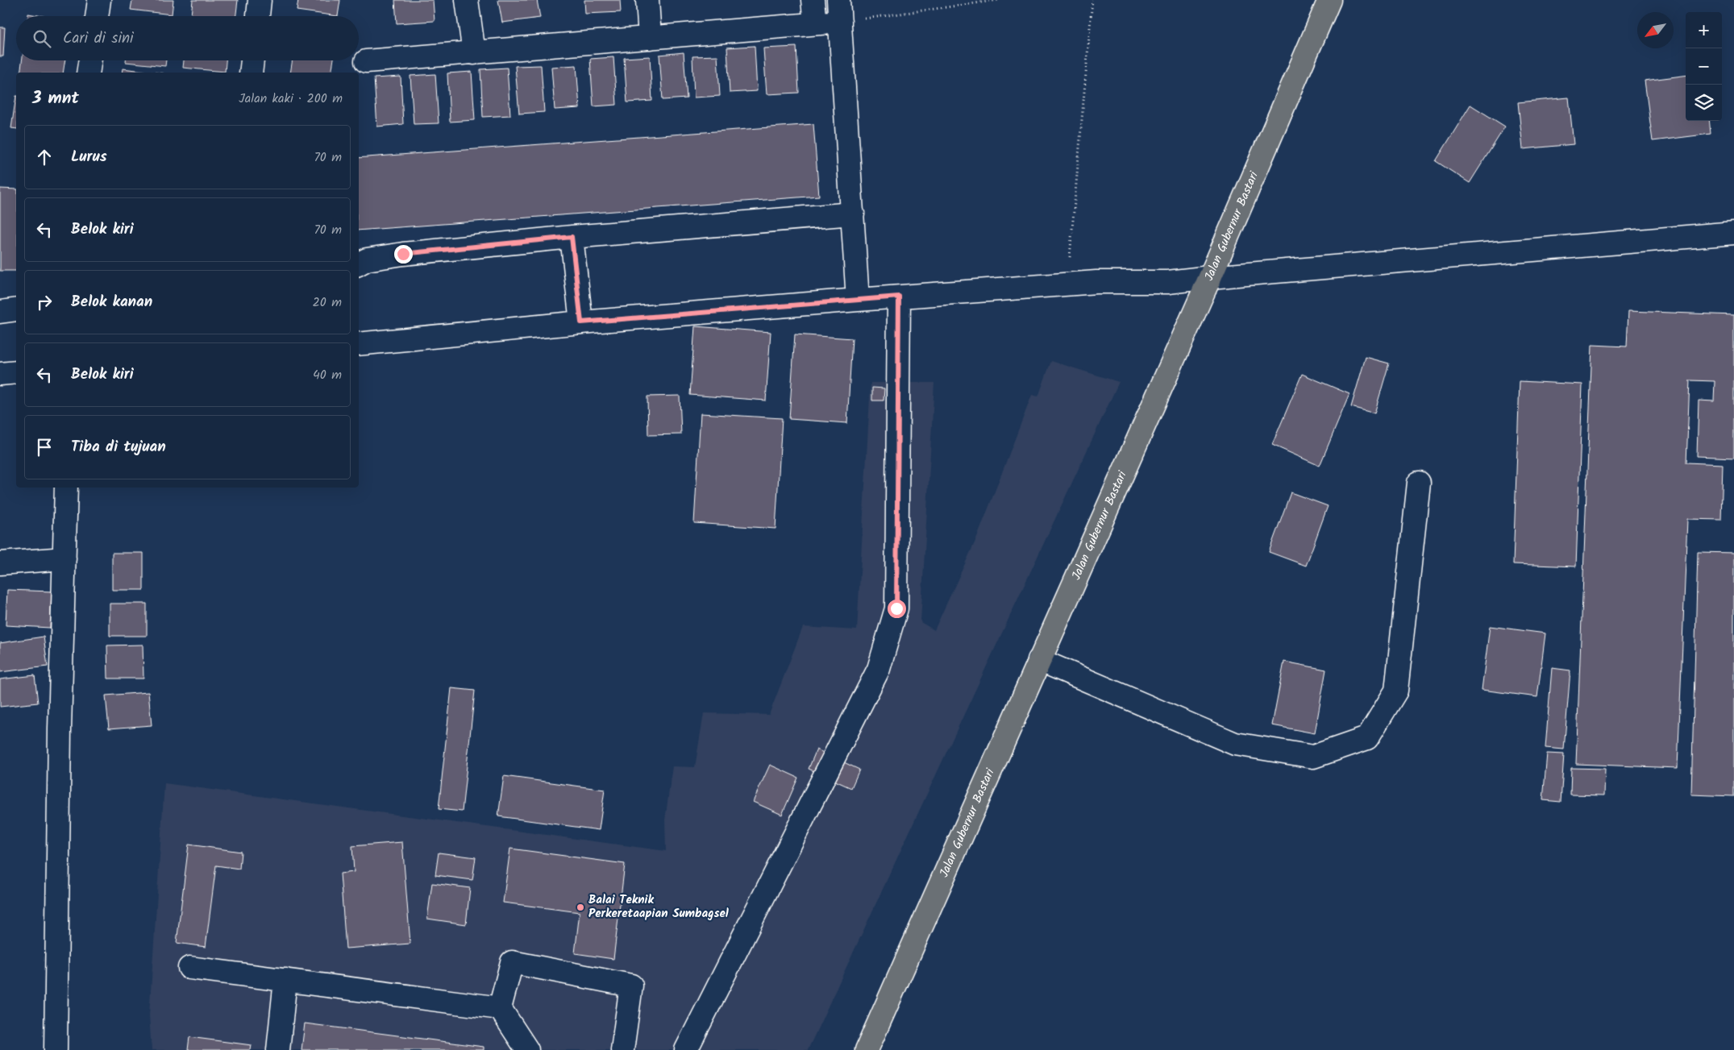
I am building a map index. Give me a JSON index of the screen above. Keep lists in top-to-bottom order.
{
  "streets": {
    "highway": ["Jalan Gubernur Bastari"]
  },
  "places": ["Balai Teknik Perkeretaapian Sumbagsel"],
  "north": "bottom left",
  "page": {
    "map_buttons": ["+", "−"],
    "search": "Cari di sini",
    "heading": ["3 mnt", "Jalan kaki · 200 m"],
    "list": [
      ["Lurus", "70 m"],
      ["Belok kiri", "70 m"],
      ["Belok kanan", "20 m"],
      ["Belok kiri", "40 m"],
      "Tiba di tujuan"
    ]
  }
}
